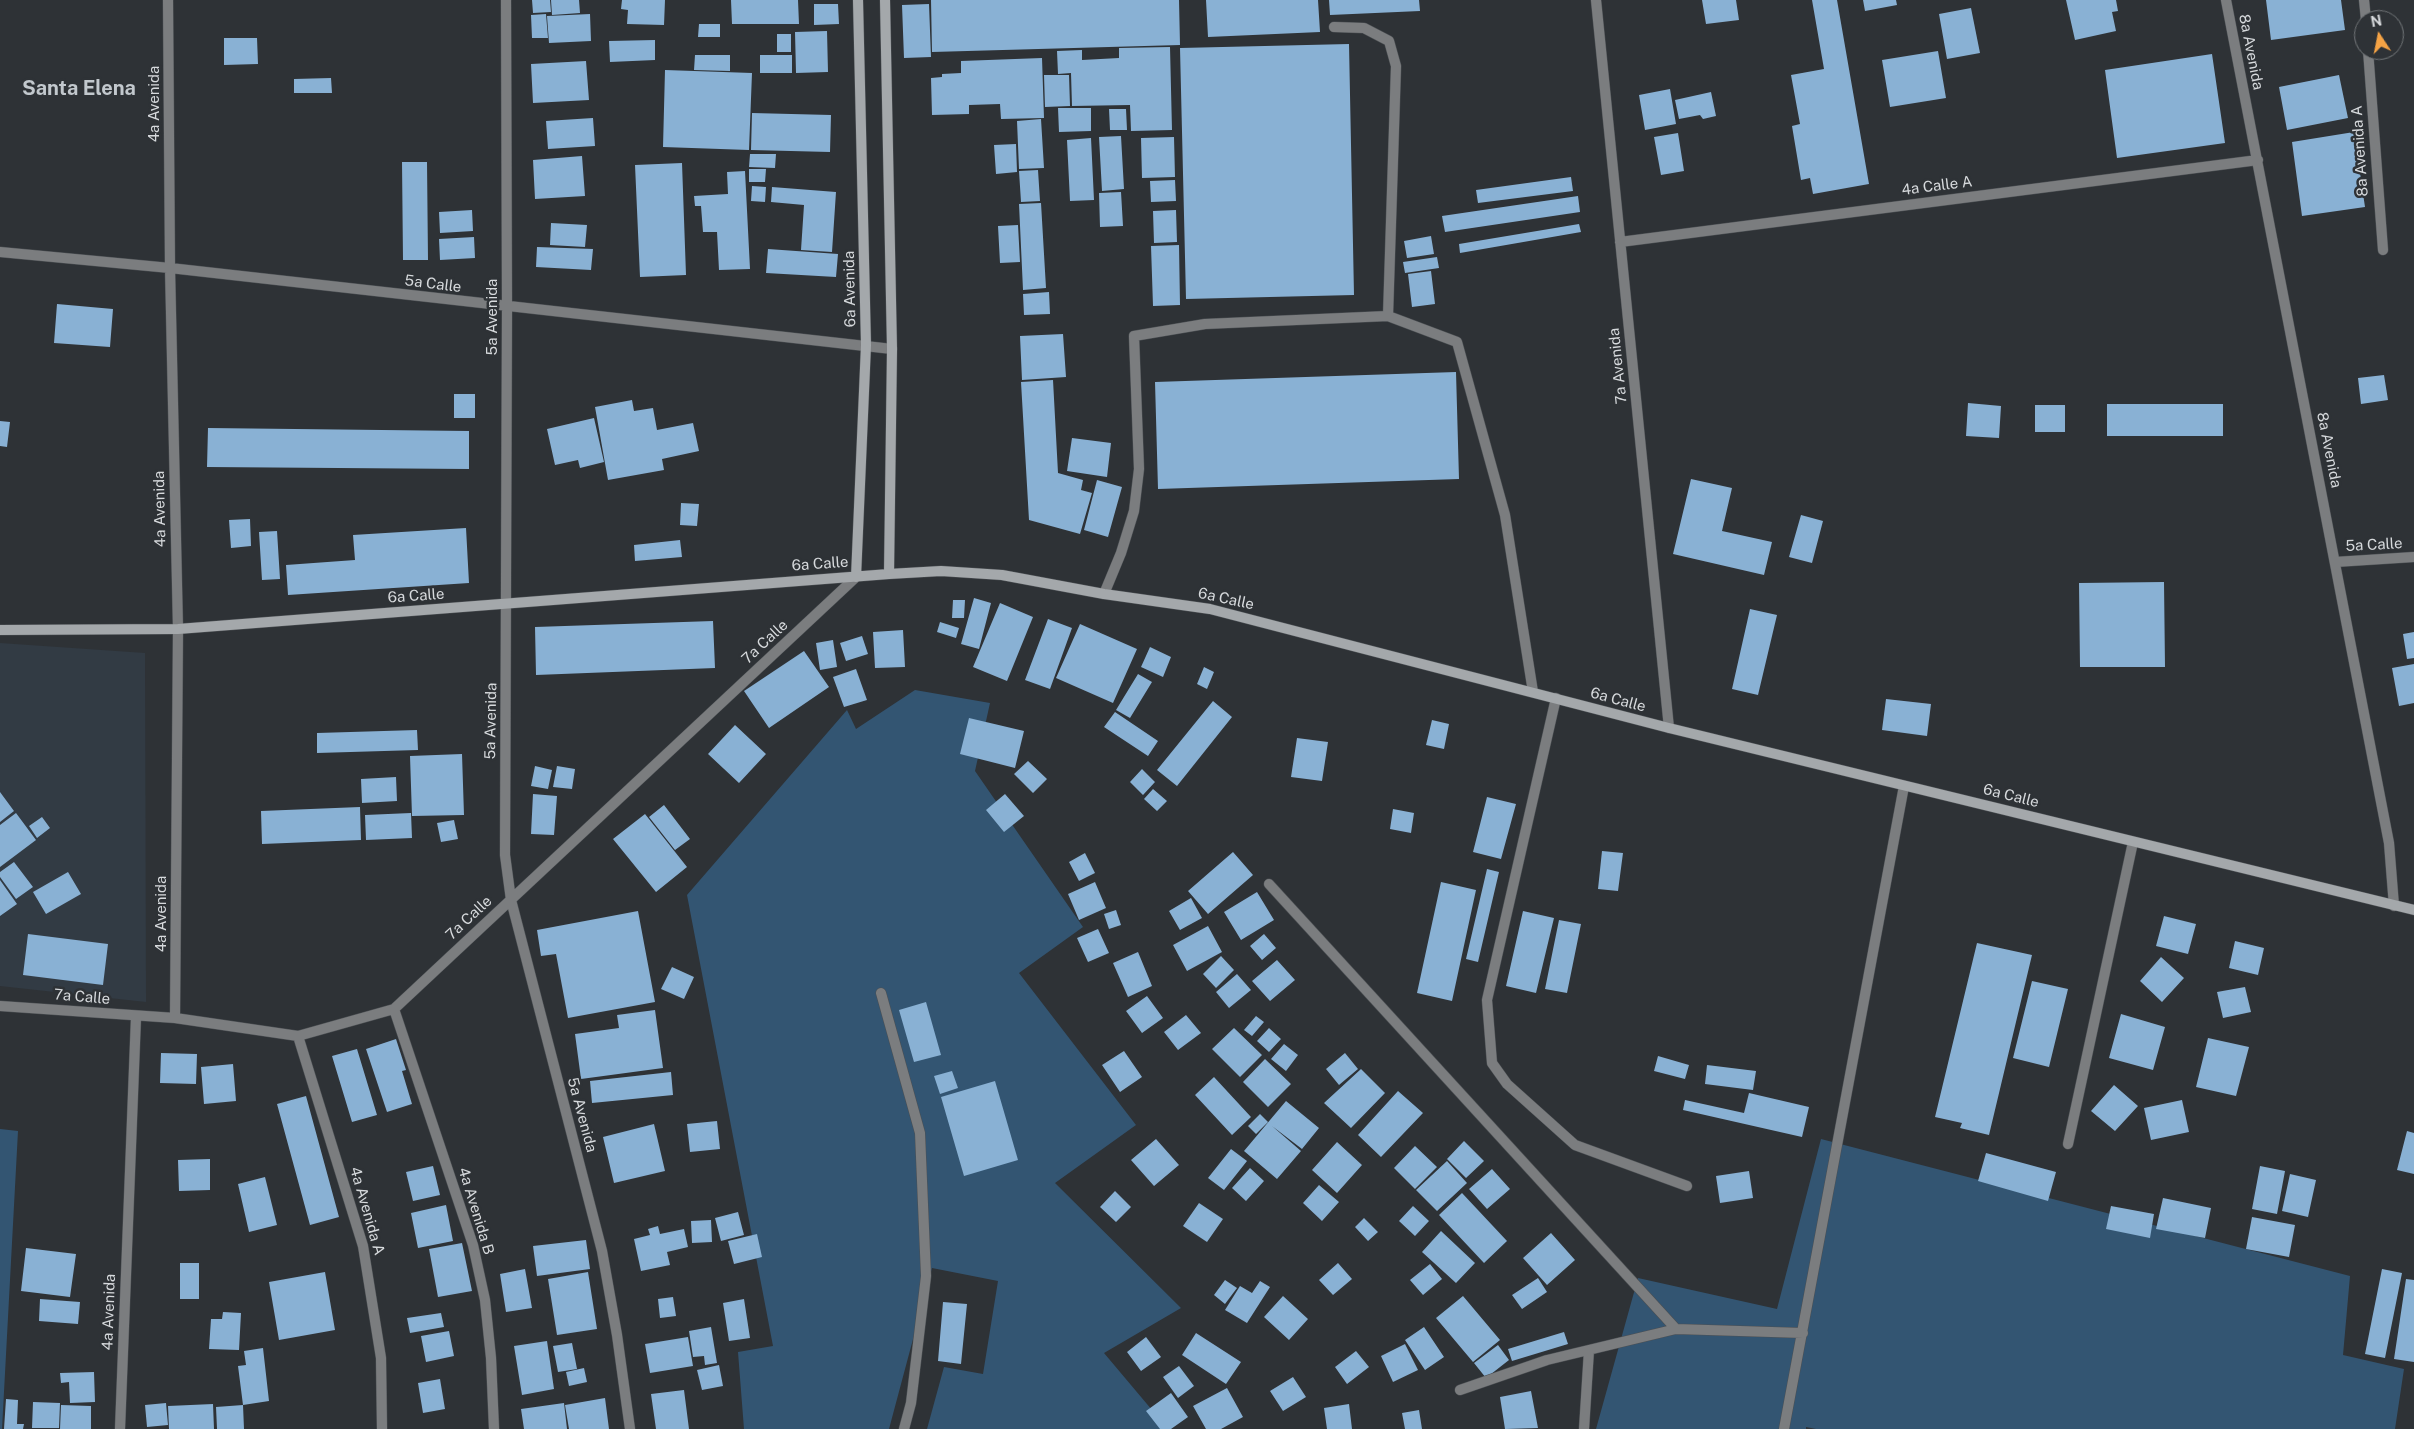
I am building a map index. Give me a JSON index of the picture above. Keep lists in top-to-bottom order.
{
  "streets": {
    "main road": ["6a Avenida", "6a Calle"],
    "street": [
      "8a Avenida",
      "4a Avenida",
      "8a Avenida A",
      "4a Calle A",
      "5a Calle",
      "5a Avenida",
      "7a Avenida",
      "7a Calle",
      "4a Avenida A",
      "4a Avenida B"
    ]
  },
  "crossings": [
    ["8a Avenida", "4a Calle A"],
    ["8a Avenida", "5a Calle"],
    ["8a Avenida", "6a Calle"],
    ["4a Avenida", "5a Calle"],
    ["4a Avenida", "6a Calle"],
    ["4a Avenida", "7a Calle"],
    ["4a Calle A", "7a Avenida"],
    ["5a Calle", "6a Avenida"],
    ["5a Calle", "5a Avenida"],
    ["6a Avenida", "6a Calle"],
    ["6a Avenida", "7a Calle"],
    ["5a Avenida", "6a Calle"],
    ["5a Avenida", "7a Calle"],
    ["7a Avenida", "6a Calle"],
    ["6a Calle", "7a Calle"],
    ["7a Calle", "4a Avenida A"],
    ["7a Calle", "4a Avenida B"]
  ],
  "districts": ["Santa Elena"],
  "north": "top"
}
